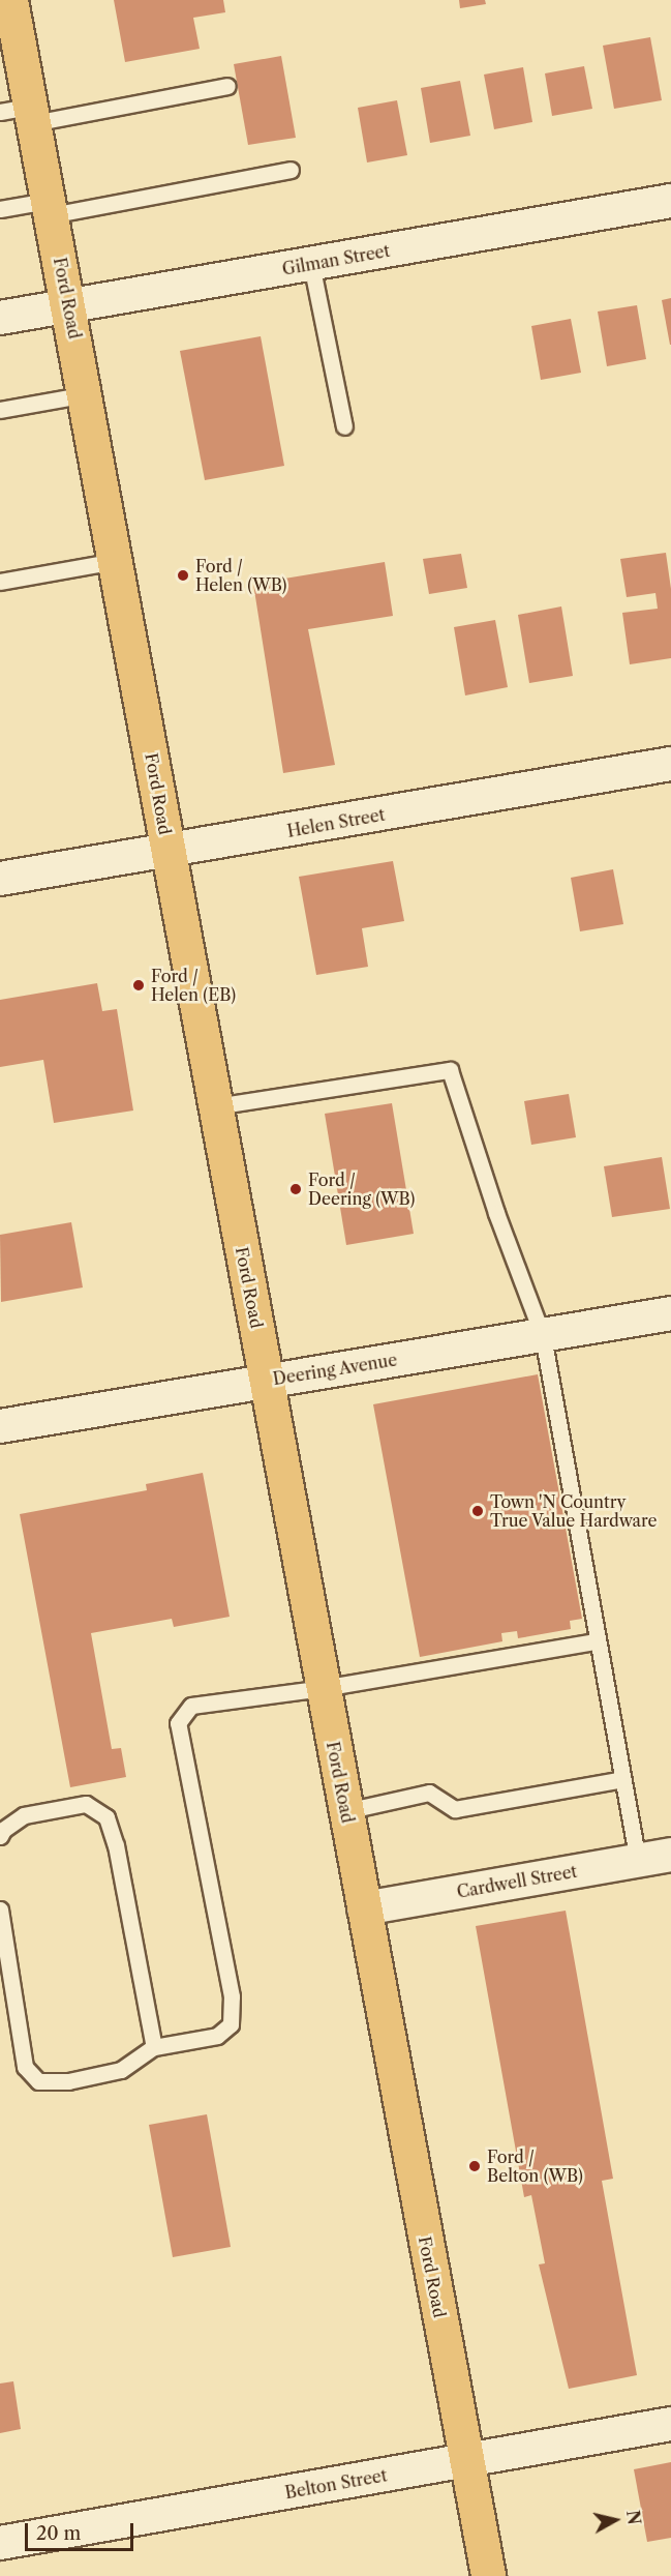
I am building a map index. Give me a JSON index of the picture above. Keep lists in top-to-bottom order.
{
  "streets": {
    "main road": ["Ford Road"],
    "street": [
      "Gilman Street",
      "Helen Street",
      "Deering Avenue",
      "Cardwell Street",
      "Belton Street"
    ]
  },
  "crossings": [
    ["Gilman Street", "Ford Road"],
    ["Ford Road", "Helen Street"],
    ["Ford Road", "Deering Avenue"],
    ["Ford Road", "Cardwell Street"],
    ["Ford Road", "Belton Street"]
  ],
  "places": [
    "Ford / Helen (WB)",
    "Ford / Helen (EB)",
    "Ford / Deering (WB)",
    "Town 'N Country True Value Hardware",
    "Ford / Belton (WB)"
  ],
  "scale_bar": "20 m",
  "north": "right"
}
